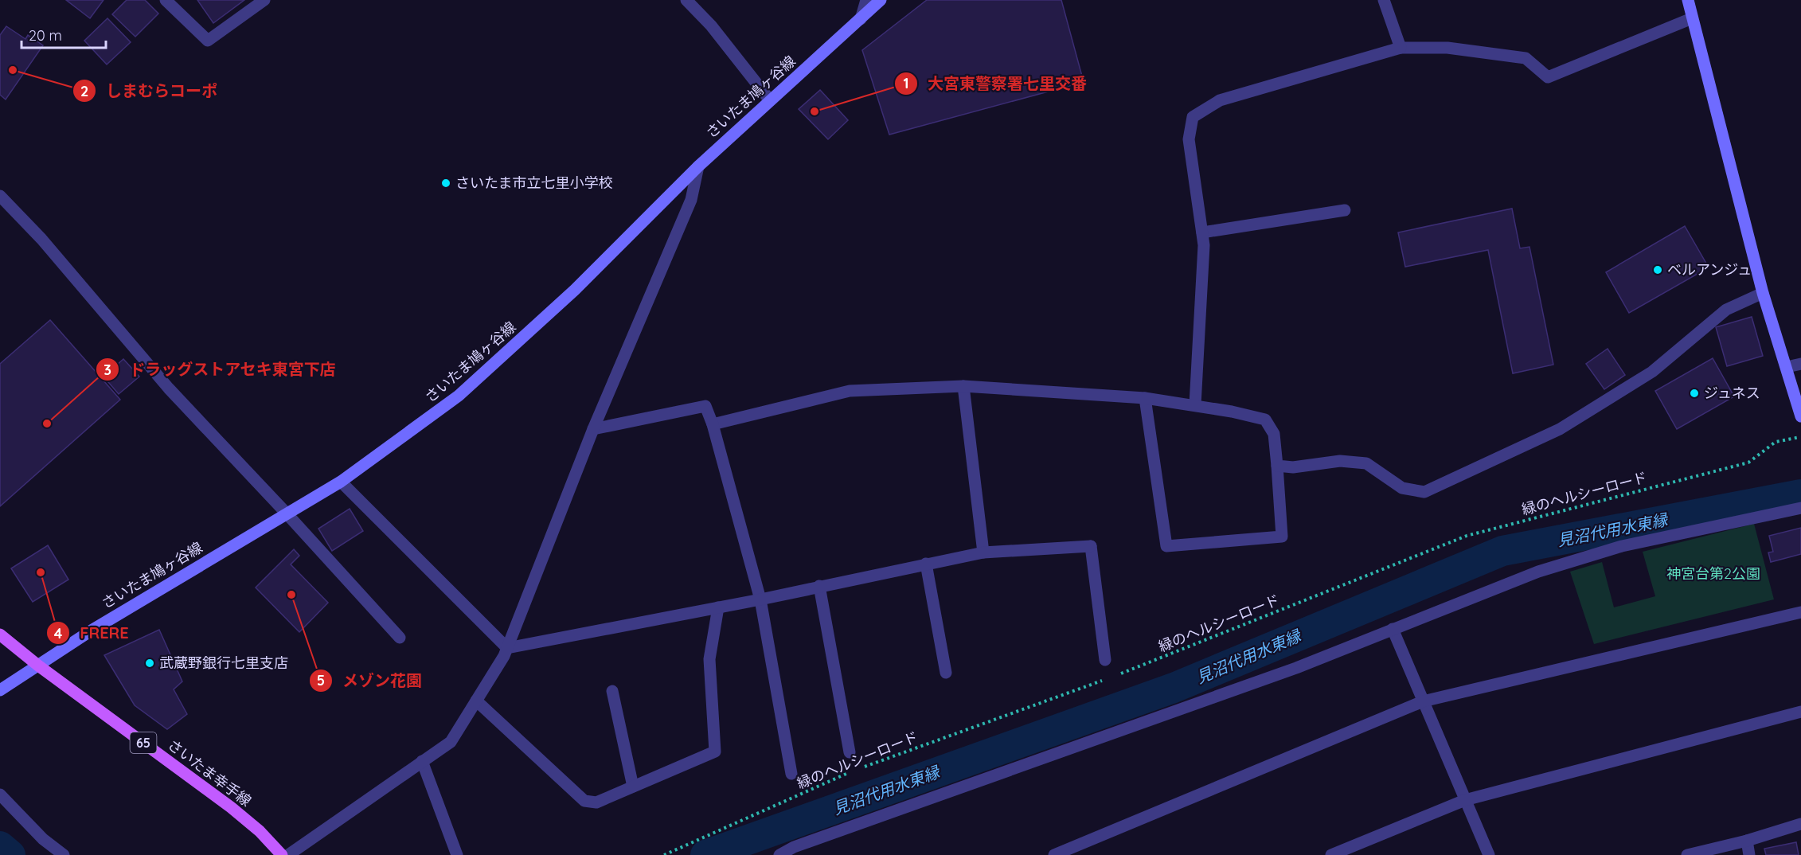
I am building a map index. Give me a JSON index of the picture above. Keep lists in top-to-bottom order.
{
  "streets": {
    "main road": ["さいたま鳩ヶ谷線", "65", "さいたま幸手線"],
    "path": ["緑のヘルシーロード"]
  },
  "crossings": [
    ["さいたま鳩ヶ谷線", "さいたま幸手線"]
  ],
  "water": ["見沼代用水東縁"],
  "parks": ["神宮台第2公園"],
  "places": [
    "しまむらコーポ",
    "大宮東警察署七里交番",
    "さいたま市立七里小学校",
    "ベルアンジュ",
    "ジュネス",
    "ドラッグストアセキ東宮下店",
    "FRERE",
    "メゾン花園",
    "武蔵野銀行七里支店"
  ],
  "scale_bar": "20 m"
}
